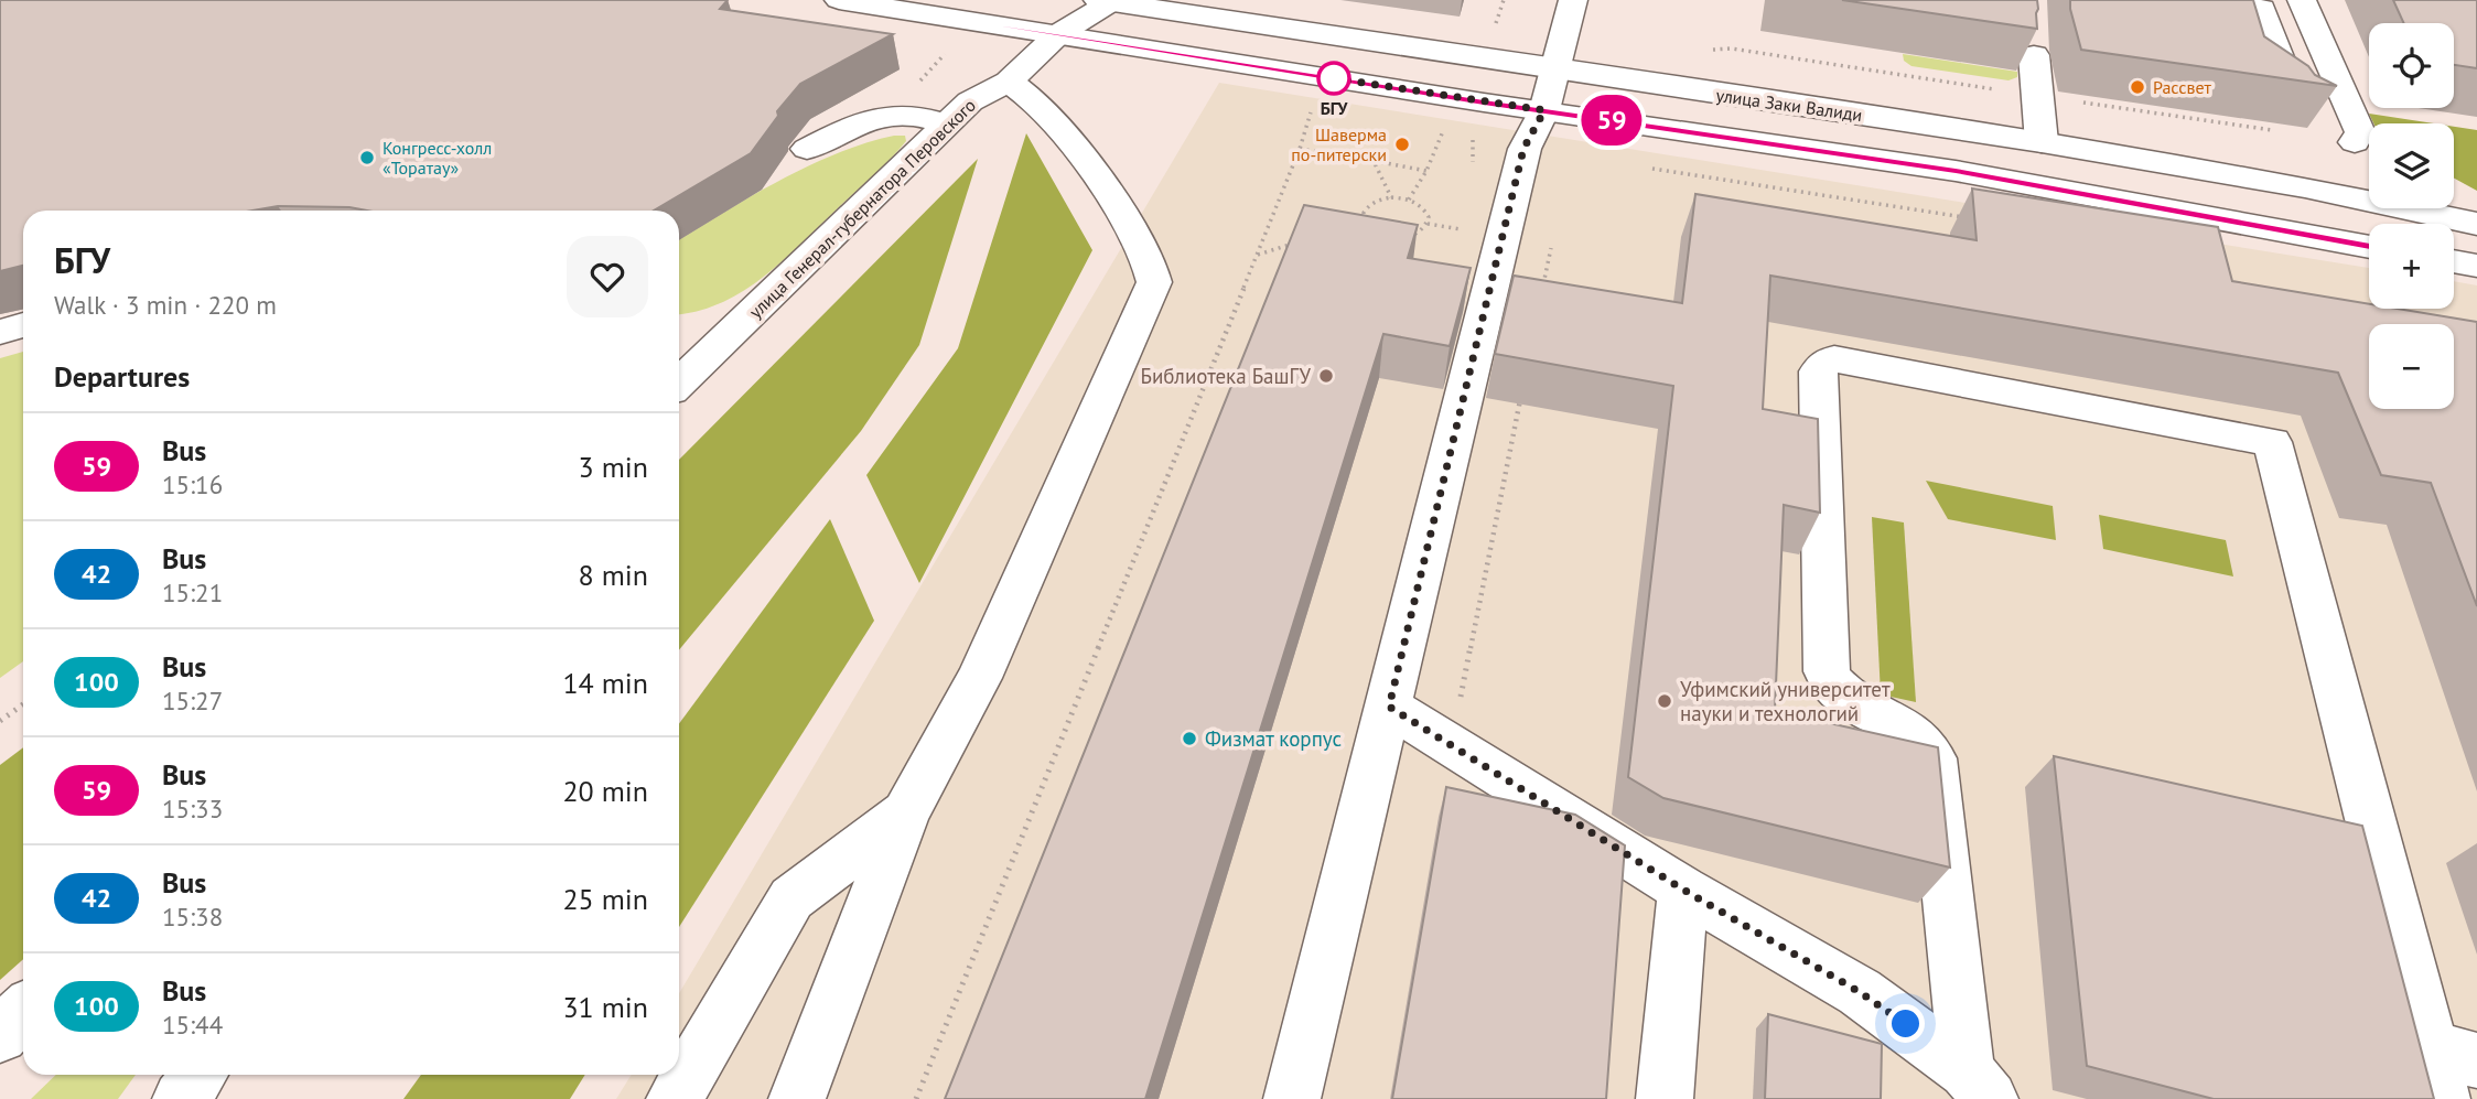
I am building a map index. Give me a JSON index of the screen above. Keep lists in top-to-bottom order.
{
  "streets": {
    "main road": ["улица Заки Валиди", "улица Генерал-губернатора Перовского"]
  },
  "crossings": [
    ["улица Заки Валиди", "улица Генерал-губернатора Перовского"]
  ],
  "places": [
    "БГУ",
    "Рассвет",
    "Шаверма по-питерски",
    "Конгресс-холл «Торатау»",
    "Библиотека БашГУ",
    "Уфимский университет науки и технологий",
    "Физмат корпус"
  ],
  "lines": ["bus line 59"],
  "page": {
    "on_map": "59",
    "map_buttons": ["+", "−"],
    "heading": [
      ["БГУ", "Walk · 3 min · 220 m"],
      "Departures"
    ],
    "list": [
      {
        "mark": "59",
        "name": "Bus",
        "note": "15:16",
        "value": "3 min"
      },
      {
        "mark": "42",
        "name": "Bus",
        "note": "15:21",
        "value": "8 min"
      },
      {
        "mark": "100",
        "name": "Bus",
        "note": "15:27",
        "value": "14 min"
      },
      {
        "mark": "59",
        "name": "Bus",
        "note": "15:33",
        "value": "20 min"
      },
      {
        "mark": "42",
        "name": "Bus",
        "note": "15:38",
        "value": "25 min"
      },
      {
        "mark": "100",
        "name": "Bus",
        "note": "15:44",
        "value": "31 min"
      }
    ]
  }
}
